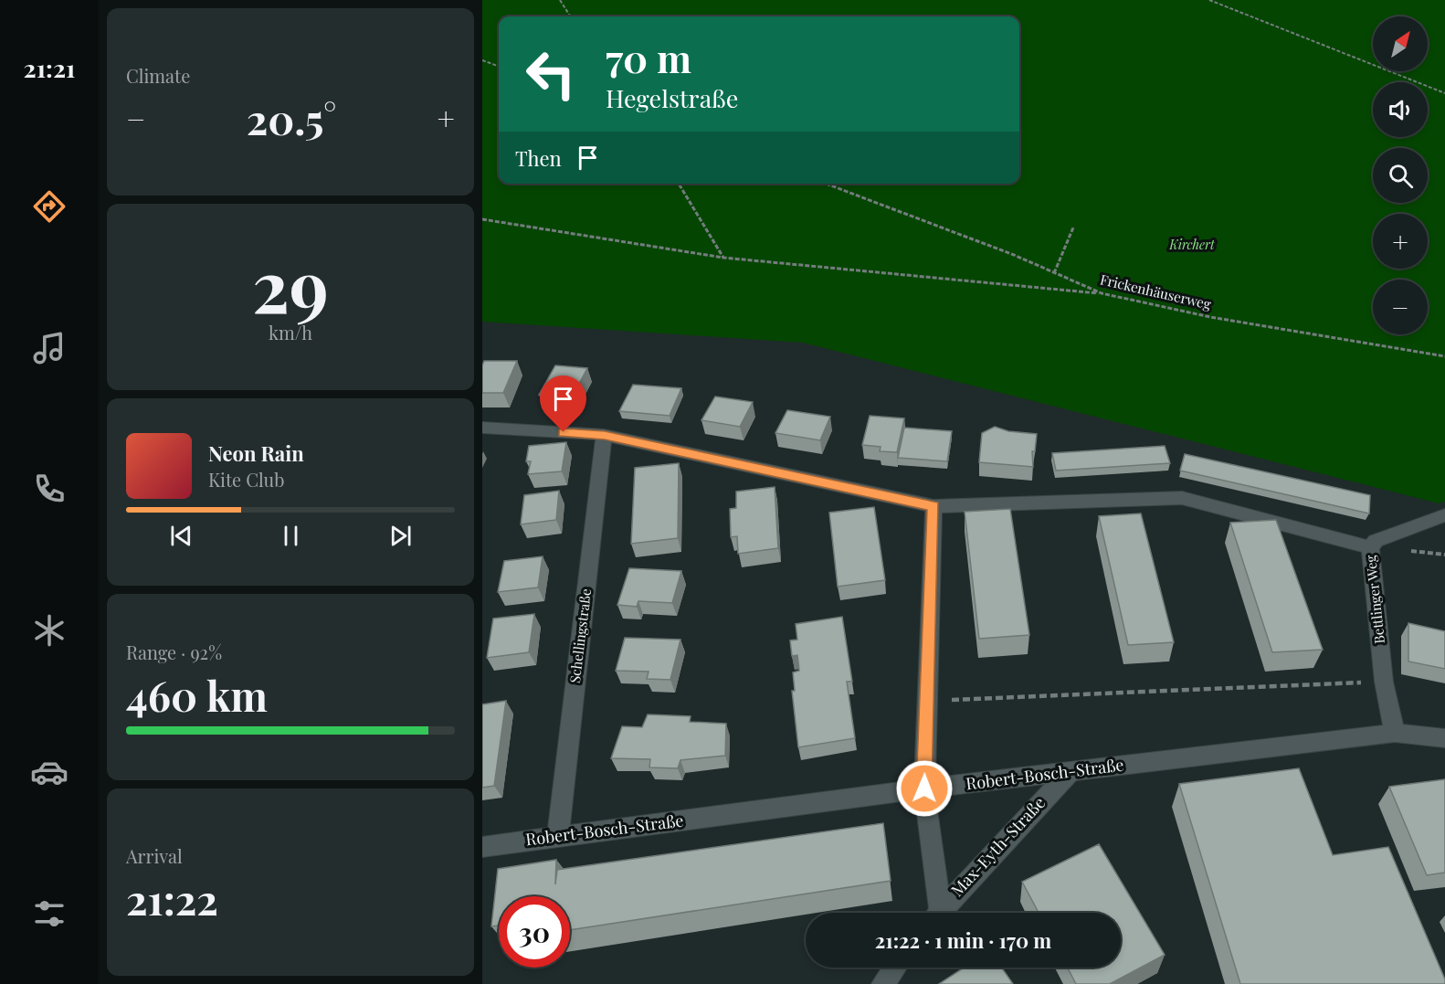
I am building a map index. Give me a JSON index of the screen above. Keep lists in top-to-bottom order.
{
  "streets": {
    "street": [
      "Bettlinger Weg",
      "Schellingstraße",
      "Robert-Bosch-Straße",
      "Max-Eyth-Straße"
    ],
    "path": ["Frickenhäuserweg"]
  },
  "crossings": [
    ["Bettlinger Weg", "Robert-Bosch-Straße"],
    ["Schellingstraße", "Robert-Bosch-Straße"],
    ["Robert-Bosch-Straße", "Max-Eyth-Straße"]
  ],
  "parks": ["Kirchert"],
  "north": "top right",
  "page": {
    "tabs": "21:21",
    "tile": [
      "Climate",
      ["29", "km/h"],
      ["Range · 92%", "460 km"],
      ["Arrival", "21:22"]
    ],
    "map_buttons": ["+", "−"],
    "turn": ["70 m", "Hegelstraße"],
    "heat": ["−", "20.5°", "+"],
    "then": "Then",
    "song": ["Neon Rain", "Kite Club"],
    "limit": "30",
    "trip": "21:22 · 1 min · 170 m"
  }
}
